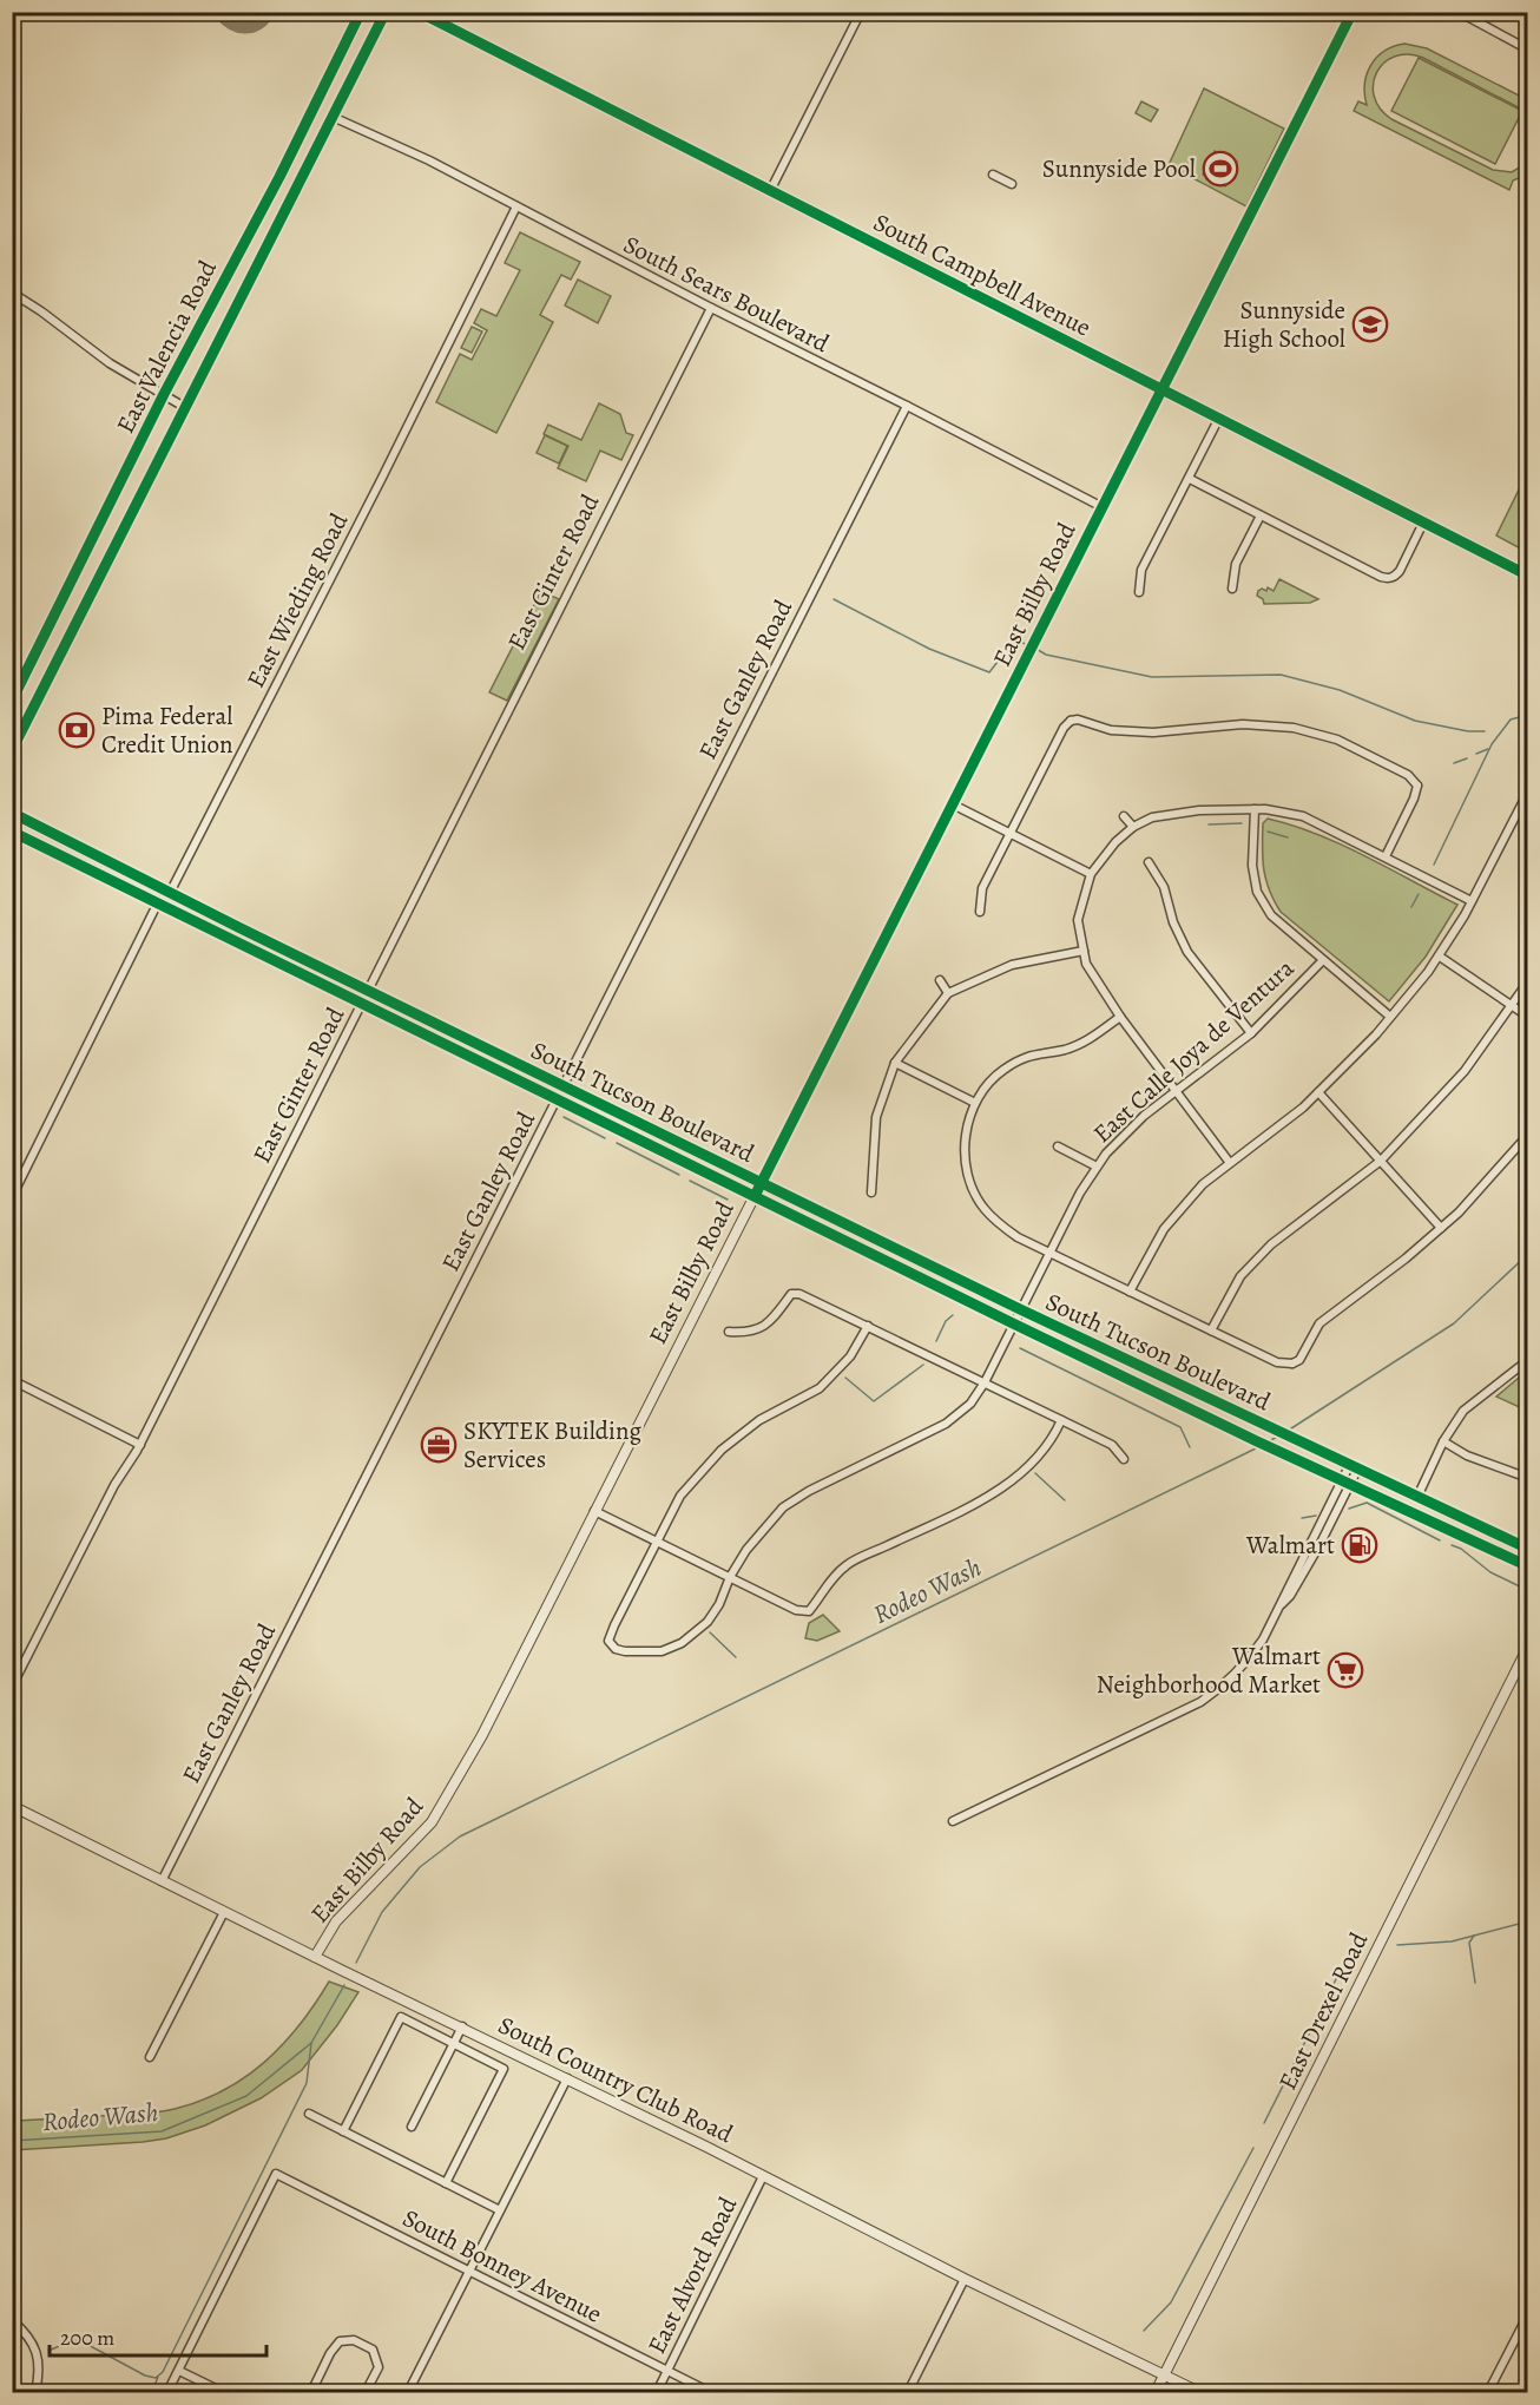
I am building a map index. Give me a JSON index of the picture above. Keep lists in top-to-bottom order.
{
  "streets": {
    "main road": ["South Campbell Avenue", "East Valencia Road", "South Tucson Boulevard"],
    "street": [
      "South Sears Boulevard",
      "East Ginter Road",
      "East Bilby Road",
      "East Wieding Road",
      "East Ganley Road",
      "East Calle Joya de Ventura",
      "East Drexel Road",
      "South Country Club Road",
      "South Bonney Avenue",
      "East Alvord Road"
    ]
  },
  "crossings": [
    ["South Campbell Avenue", "East Bilby Road"],
    ["South Sears Boulevard", "East Valencia Road"],
    ["South Sears Boulevard", "East Ginter Road"],
    ["South Sears Boulevard", "East Bilby Road"],
    ["South Sears Boulevard", "East Wieding Road"],
    ["South Sears Boulevard", "East Ganley Road"],
    ["East Ginter Road", "South Tucson Boulevard"],
    ["East Bilby Road", "South Tucson Boulevard"],
    ["East Bilby Road", "South Country Club Road"],
    ["East Wieding Road", "South Tucson Boulevard"],
    ["East Ganley Road", "South Tucson Boulevard"],
    ["East Ganley Road", "South Country Club Road"],
    ["East Calle Joya de Ventura", "South Tucson Boulevard"],
    ["East Drexel Road", "South Country Club Road"],
    ["South Country Club Road", "East Alvord Road"],
    ["South Bonney Avenue", "East Alvord Road"]
  ],
  "water": ["Rodeo Wash"],
  "places": {
    "sports": ["Sunnyside Pool"],
    "school or university": ["Sunnyside High School"],
    "bank": ["Pima Federal Credit Union"],
    "office": ["SKYTEK Building Services"],
    "fuel station": ["Walmart"],
    "supermarket": ["Walmart Neighborhood Market"]
  },
  "scale_bar": "200 m"
}
